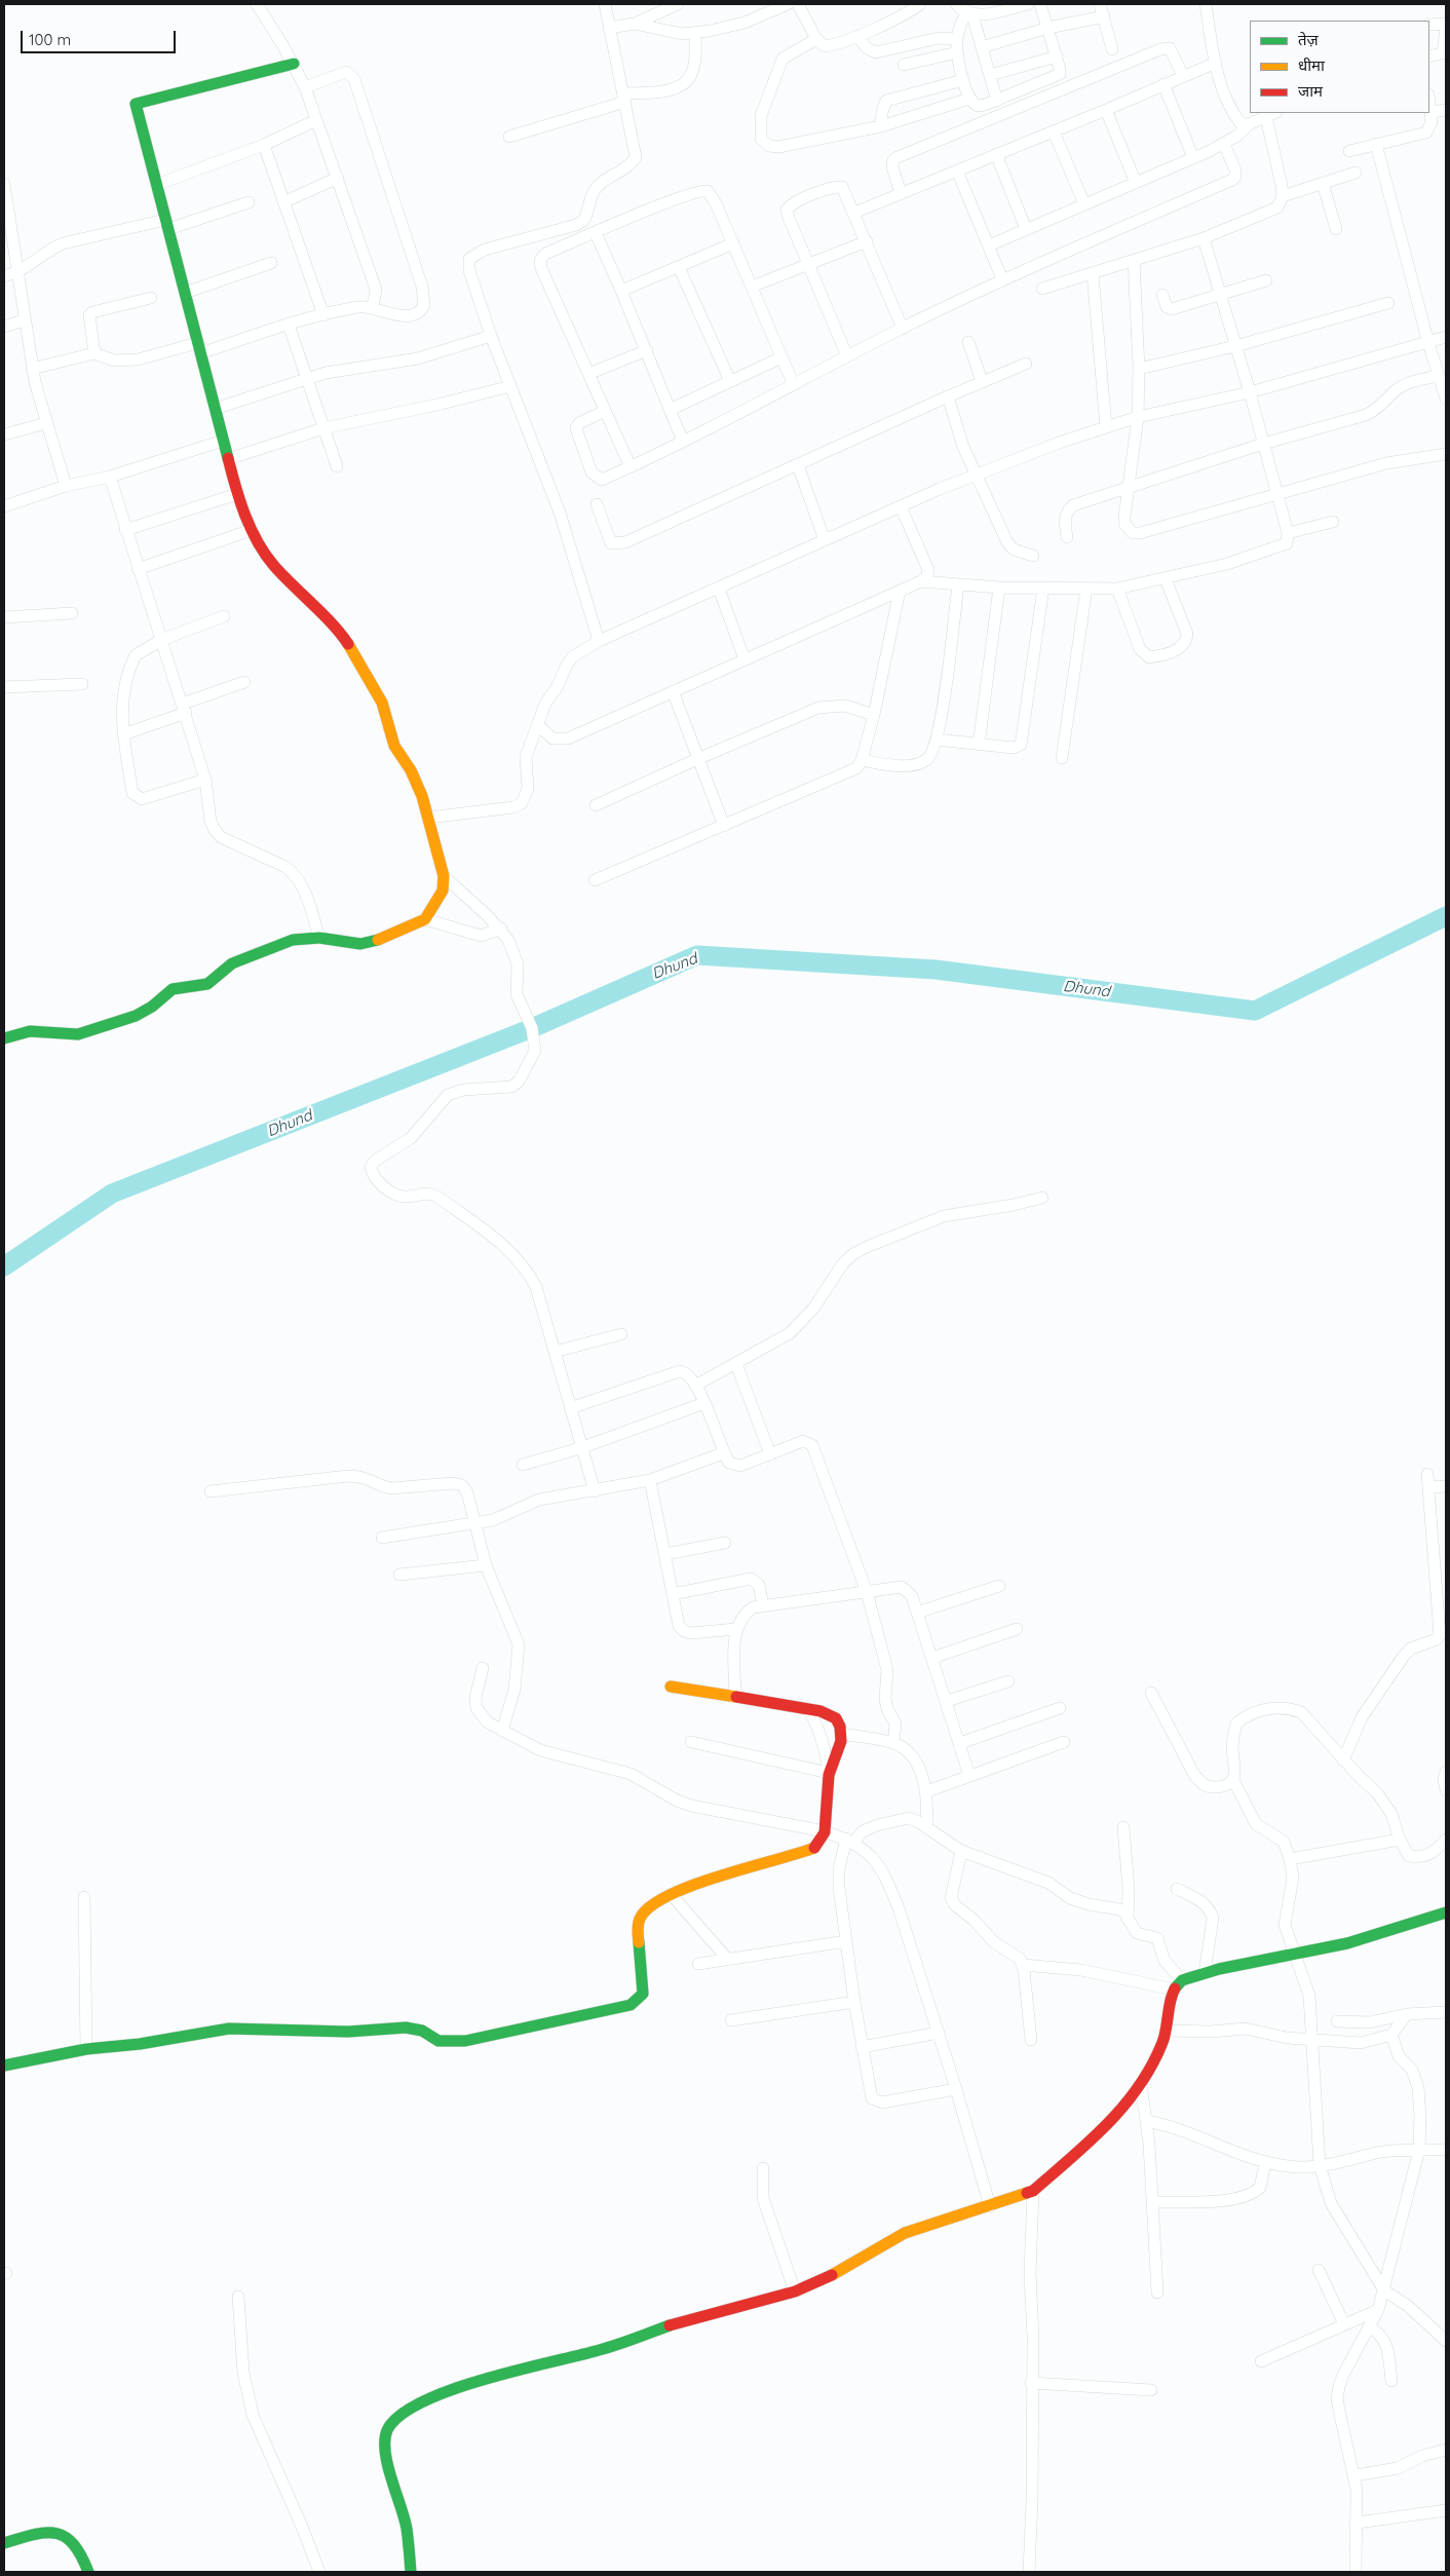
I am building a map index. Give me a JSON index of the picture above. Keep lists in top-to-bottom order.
{
  "water": ["Dhund"],
  "legend": ["तेज़", "धीमा", "जाम"],
  "scale_bar": "100 m"
}
